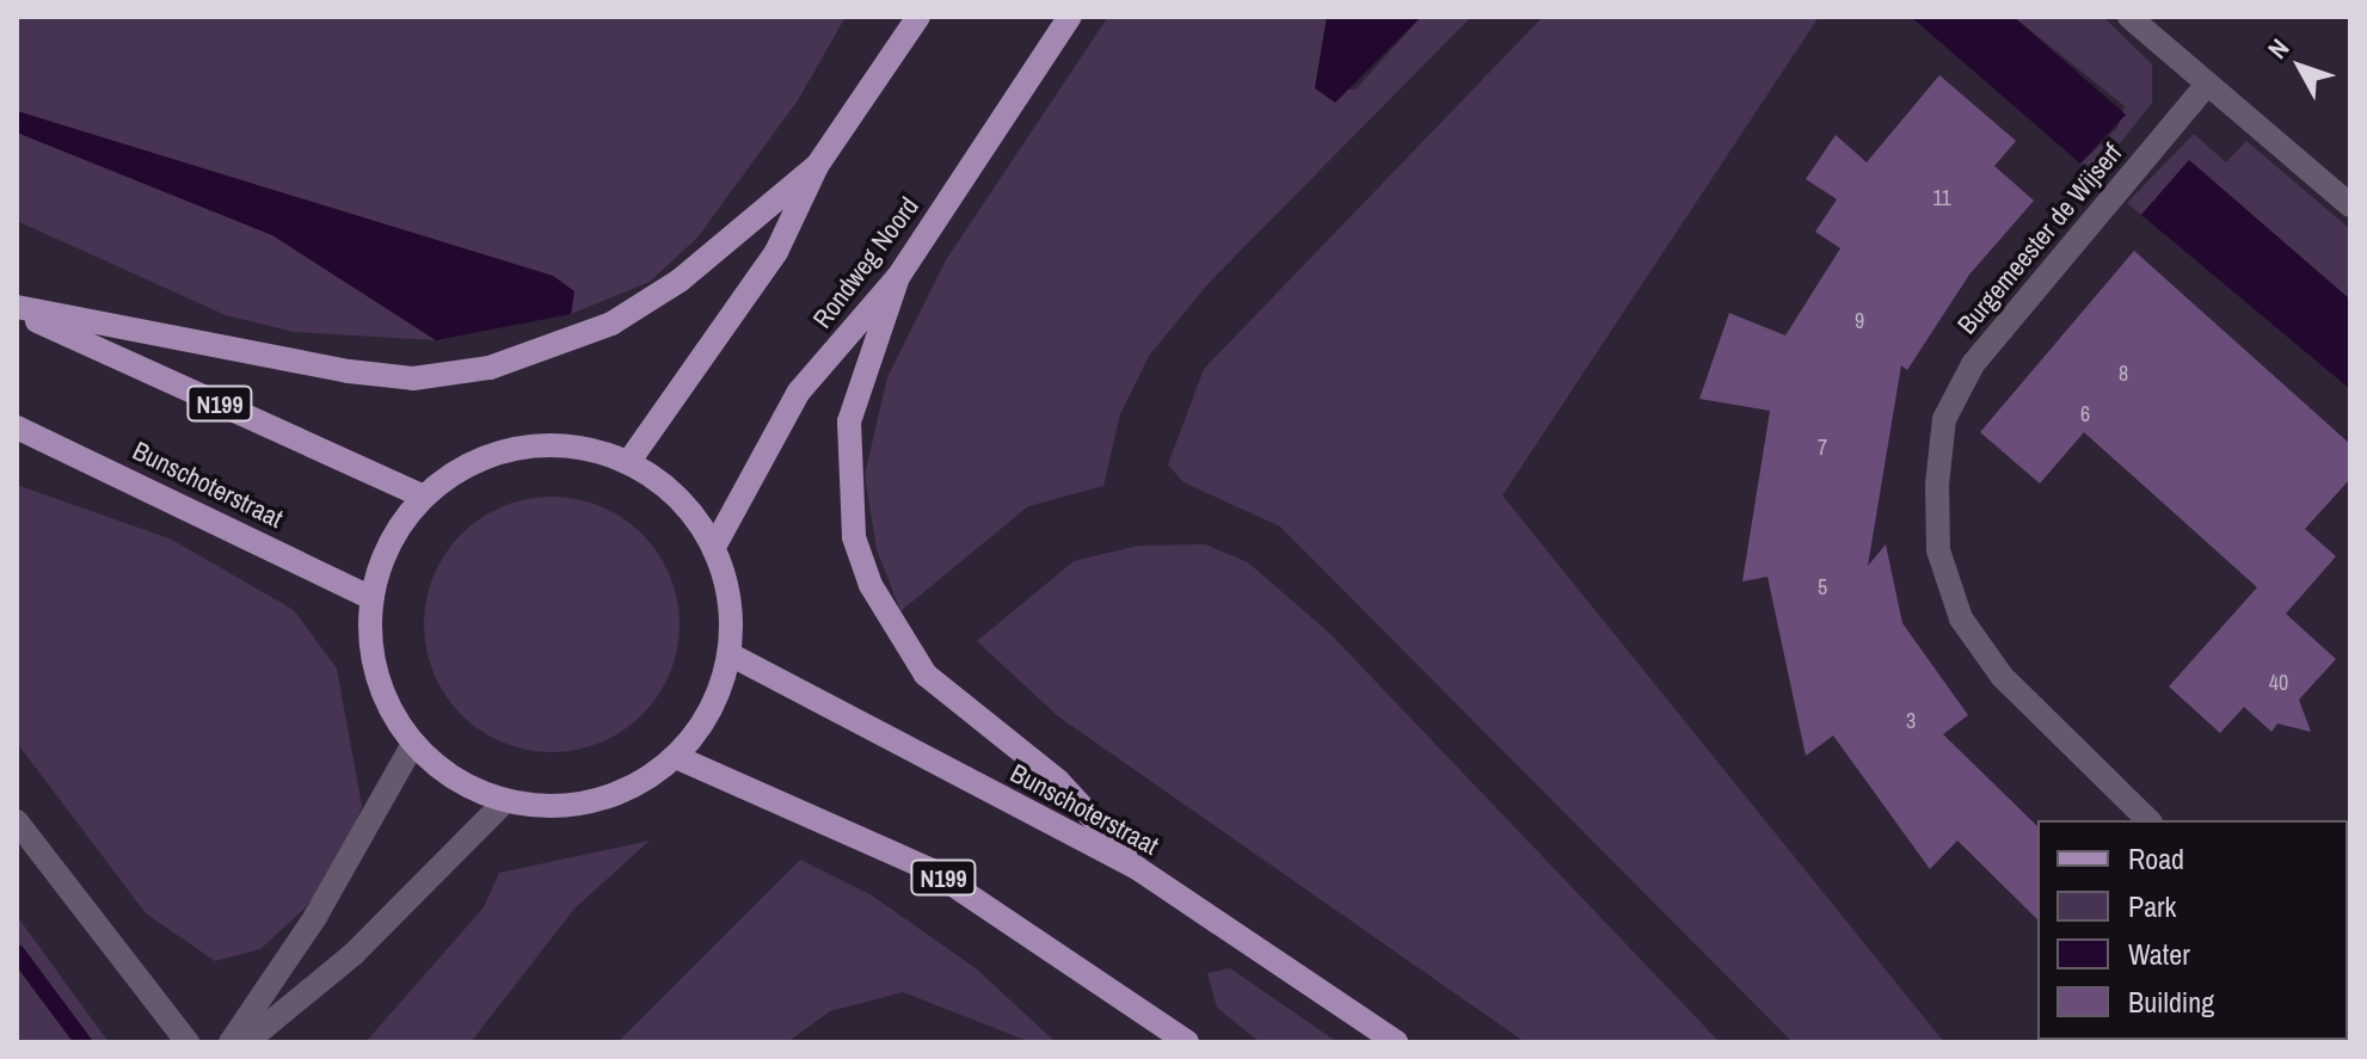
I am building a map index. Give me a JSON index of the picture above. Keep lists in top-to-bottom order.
{
  "streets": {
    "main road": ["Rondweg Noord", "N199", "Bunschoterstraat"],
    "street": ["Burgemeester de Wijserf"]
  },
  "house_numbers": [
    "11",
    "9",
    "8",
    "6",
    "7",
    "5",
    "40",
    "3"
  ],
  "legend": [
    "Road",
    "Park",
    "Water",
    "Building"
  ],
  "north": "top left"
}
